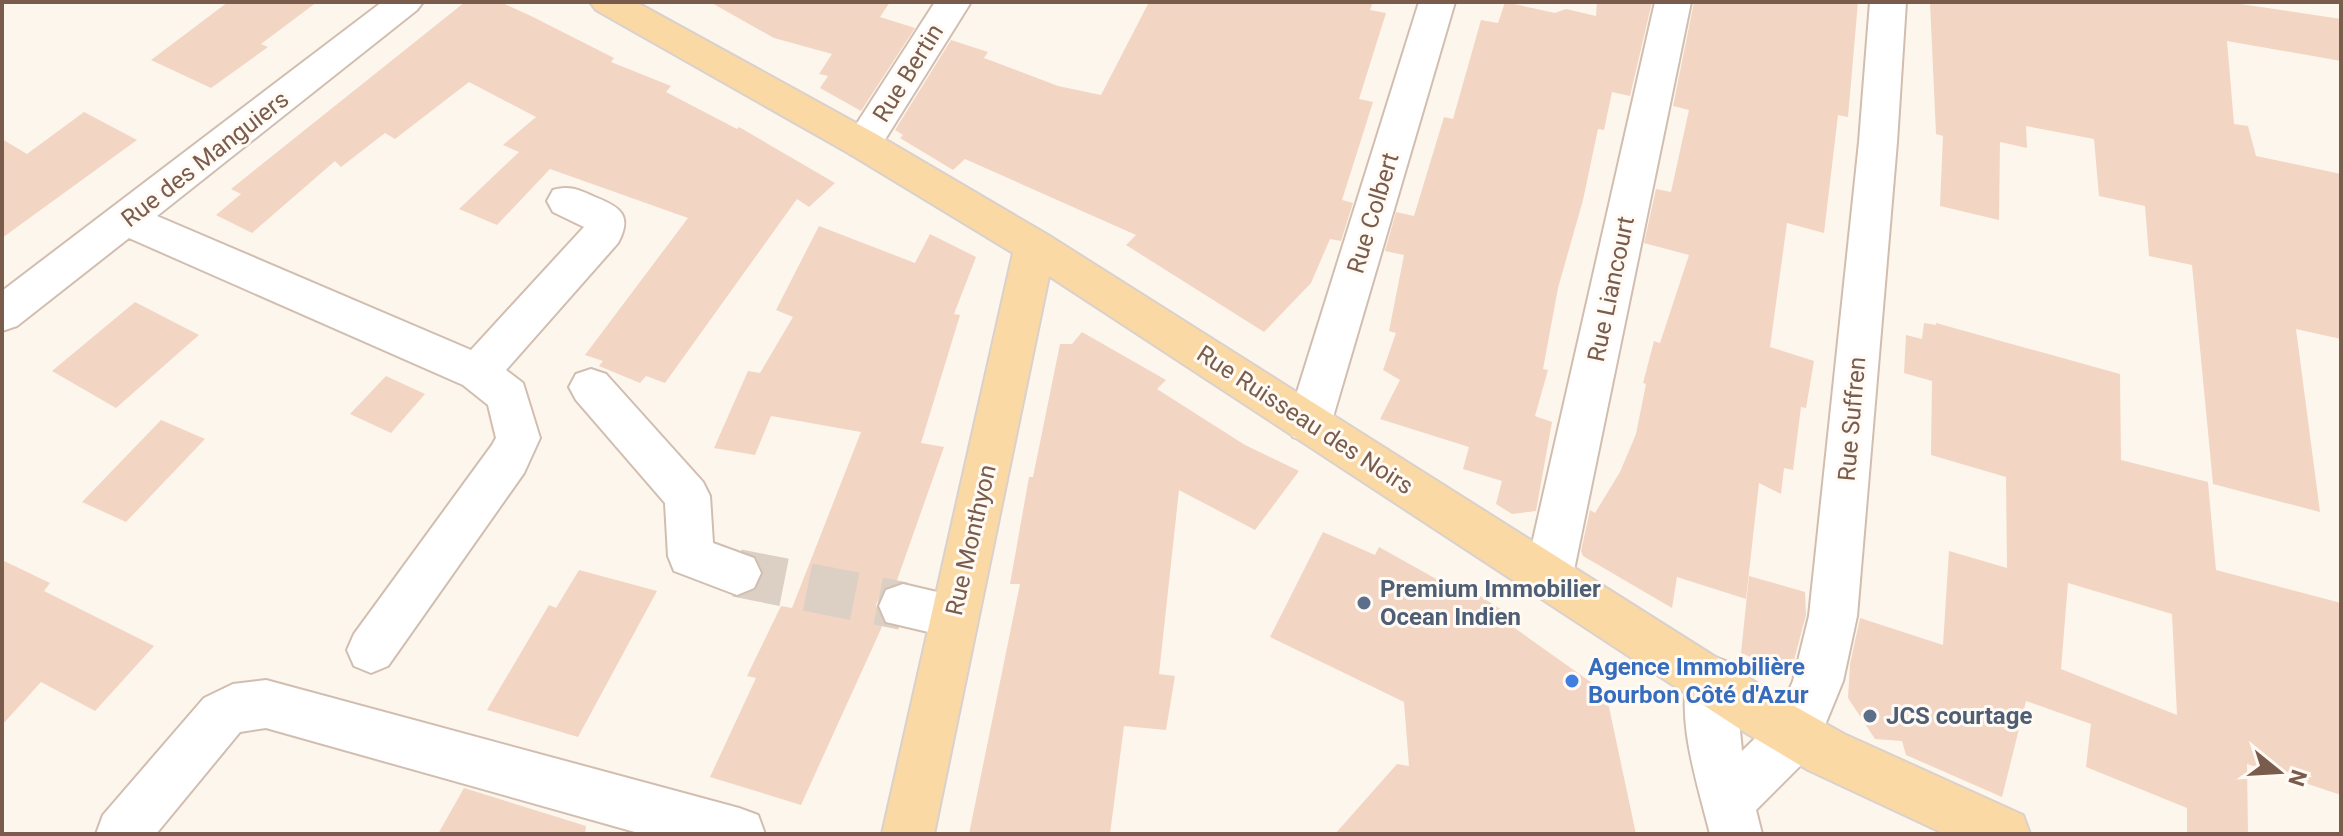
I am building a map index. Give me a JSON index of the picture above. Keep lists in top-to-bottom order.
{
  "streets": {
    "main road": ["Rue Ruisseau des Noirs", "Rue Monthyon"],
    "street": [
      "Rue Bertin",
      "Rue des Manguiers",
      "Rue Colbert",
      "Rue Liancourt",
      "Rue Suffren"
    ]
  },
  "crossings": [
    ["Rue Bertin", "Rue Ruisseau des Noirs"],
    ["Rue Colbert", "Rue Ruisseau des Noirs"],
    ["Rue Liancourt", "Rue Ruisseau des Noirs"],
    ["Rue Suffren", "Rue Ruisseau des Noirs"],
    ["Rue Ruisseau des Noirs", "Rue Monthyon"]
  ],
  "places": ["Premium Immobilier Ocean Indien", "Agence Immobilière Bourbon Côté d'Azur", "JCS courtage"],
  "north": "right"
}
